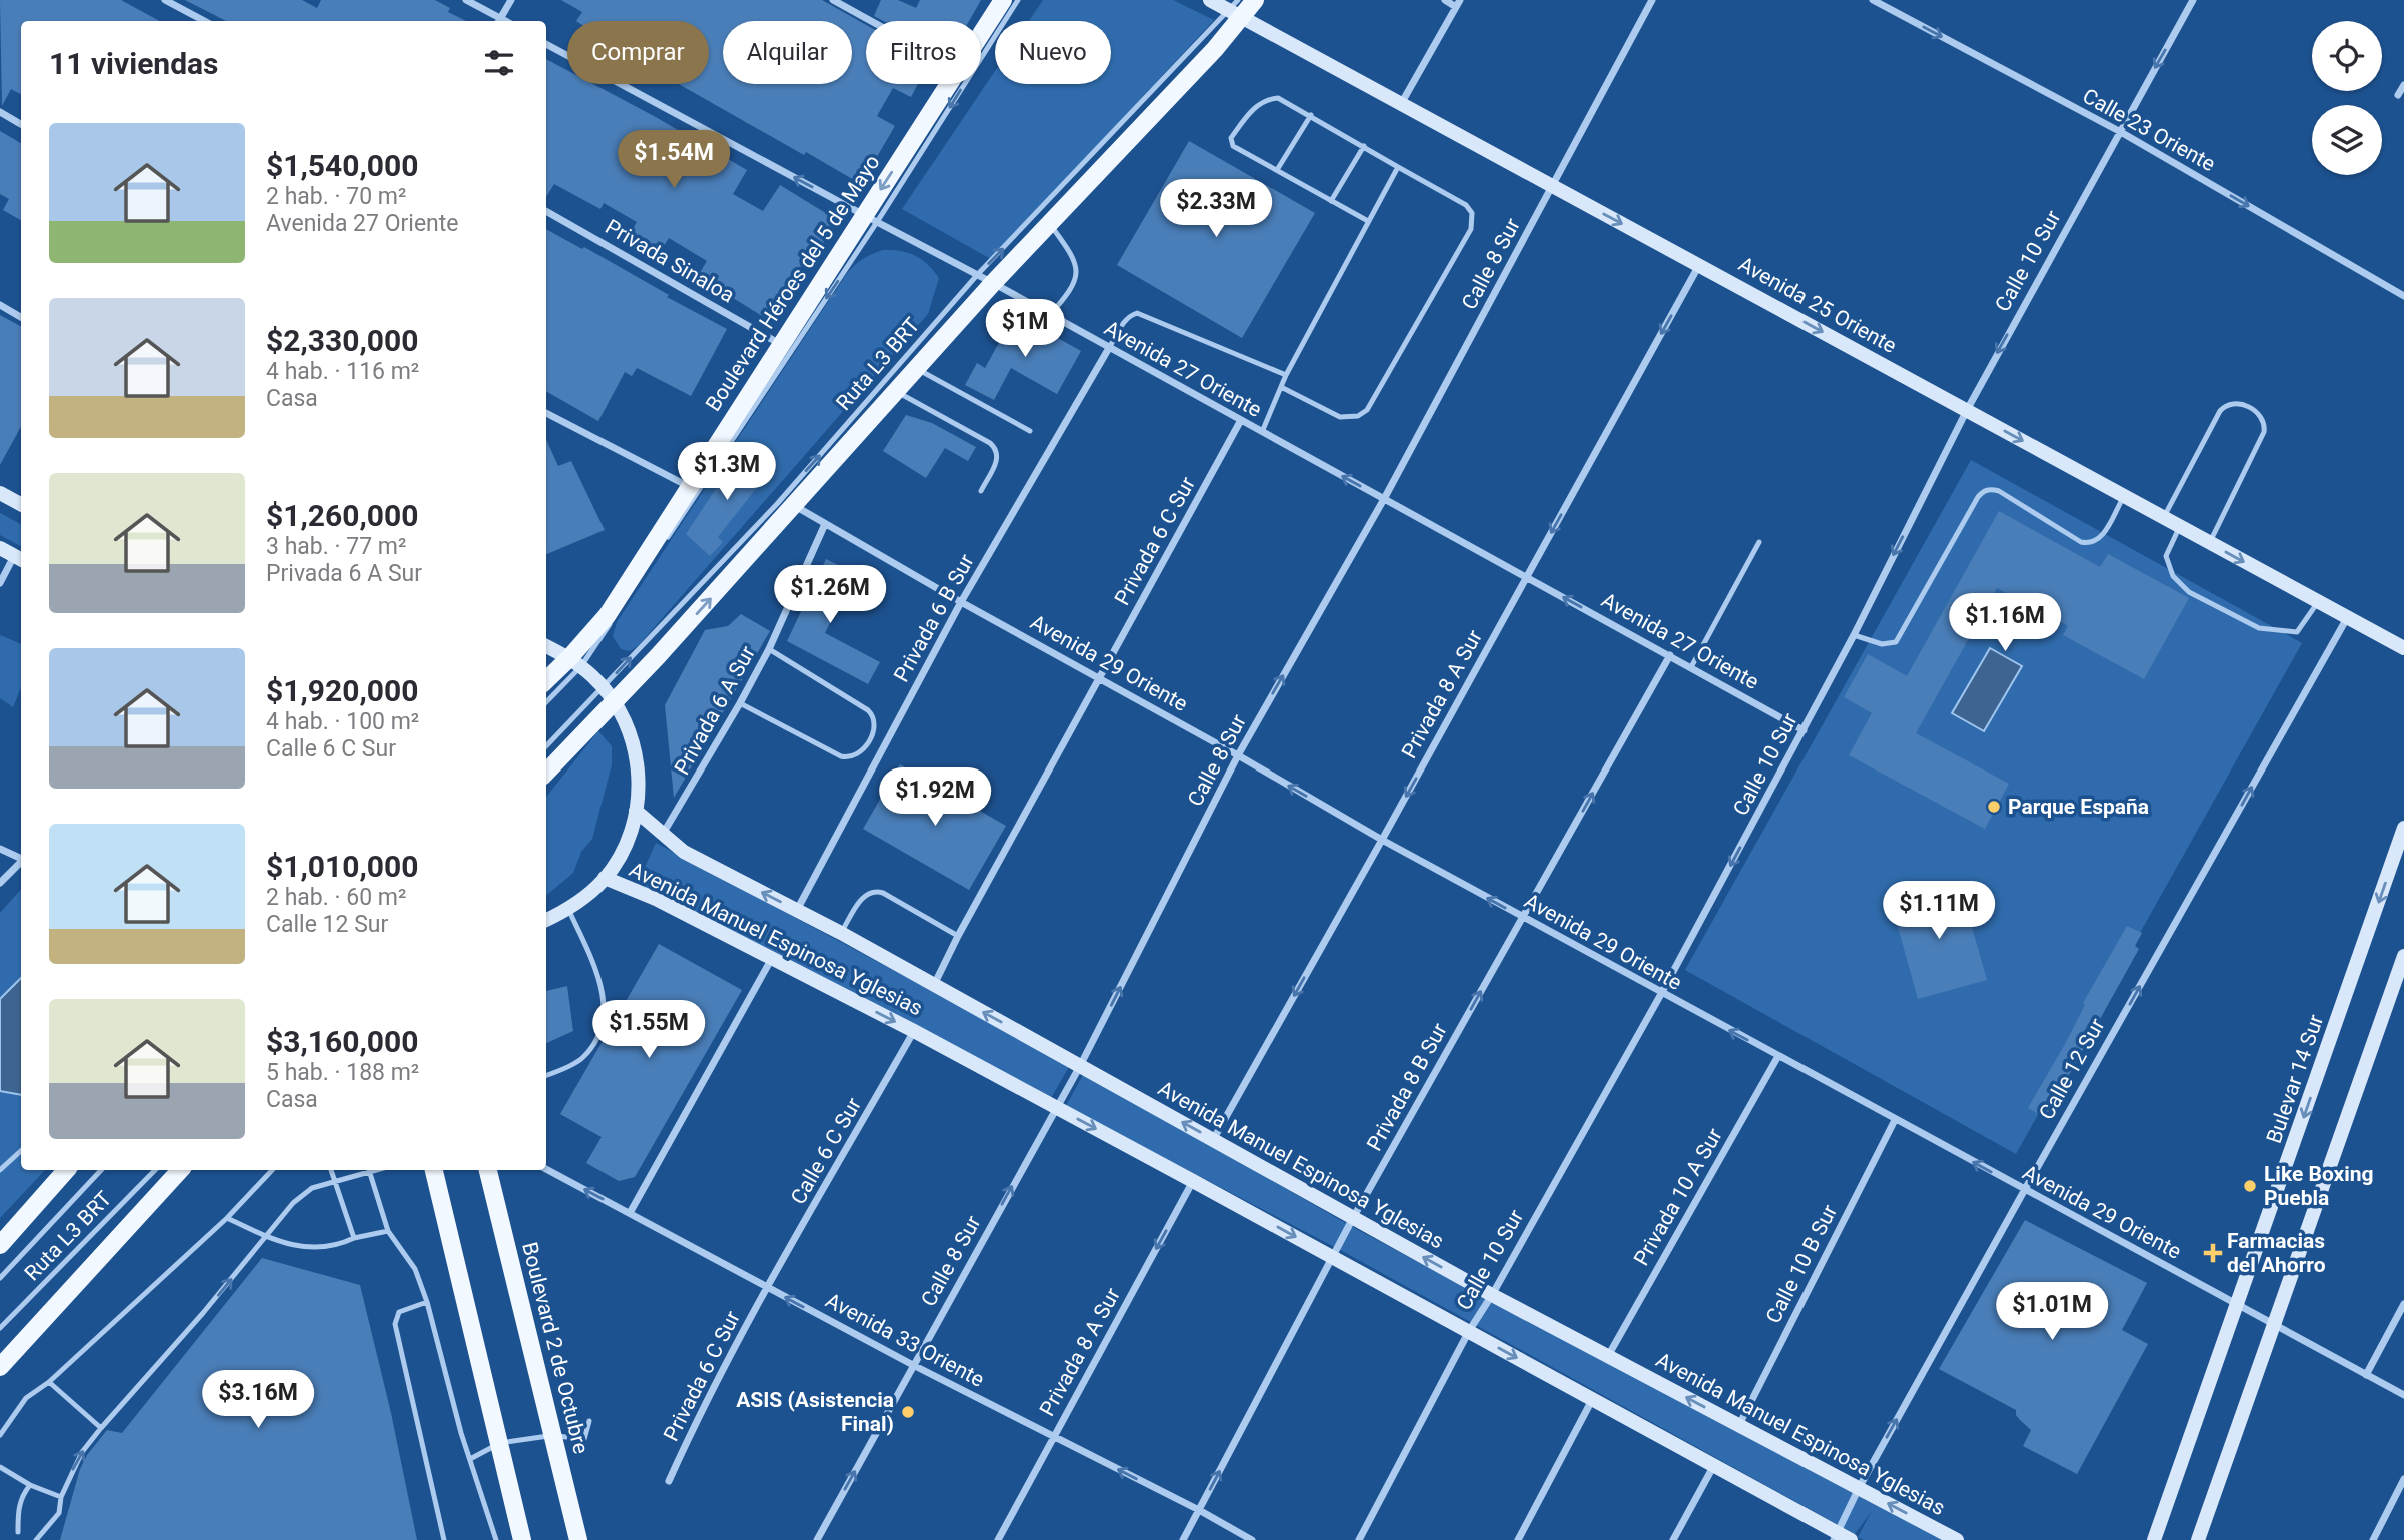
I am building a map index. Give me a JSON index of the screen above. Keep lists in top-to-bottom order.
{
  "streets": {
    "main road": [
      "Boulevard Héroes del 5 de Mayo",
      "Avenida 25 Oriente",
      "Avenida Manuel Espinosa Yglesias",
      "Bulevar 14 Sur",
      "Boulevard 2 de Octubre"
    ],
    "street": [
      "Calle 23 Oriente",
      "Privada Sinaloa",
      "Calle 10 Sur",
      "Calle 8 Sur",
      "Avenida 27 Oriente",
      "Privada 6 C Sur",
      "Privada 6 B Sur",
      "Avenida 29 Oriente",
      "Privada 8 A Sur",
      "Privada 6 A Sur",
      "Calle 12 Sur",
      "Privada 8 B Sur",
      "Calle 6 C Sur",
      "Privada 10 A Sur",
      "Calle 10 B Sur",
      "Avenida 33 Oriente"
    ],
    "lane": ["Ruta L3 BRT"]
  },
  "crossings": [
    ["Calle 23 Oriente", "Calle 10 Sur"],
    ["Privada Sinaloa", "Boulevard Héroes del 5 de Mayo"],
    ["Calle 10 Sur", "Avenida 25 Oriente"],
    ["Calle 10 Sur", "Avenida 27 Oriente"],
    ["Calle 10 Sur", "Avenida 29 Oriente"],
    ["Calle 10 Sur", "Avenida Manuel Espinosa Yglesias"],
    ["Calle 8 Sur", "Avenida 25 Oriente"],
    ["Calle 8 Sur", "Avenida 27 Oriente"],
    ["Calle 8 Sur", "Avenida 29 Oriente"],
    ["Calle 8 Sur", "Avenida Manuel Espinosa Yglesias"],
    ["Calle 8 Sur", "Avenida 33 Oriente"],
    ["Boulevard Héroes del 5 de Mayo", "Avenida 27 Oriente"],
    ["Avenida 25 Oriente", "Ruta L3 BRT"],
    ["Avenida 25 Oriente", "Privada 8 A Sur"],
    ["Avenida 25 Oriente", "Calle 12 Sur"],
    ["Ruta L3 BRT", "Avenida 27 Oriente"],
    ["Avenida 27 Oriente", "Privada 6 C Sur"],
    ["Avenida 27 Oriente", "Privada 6 B Sur"],
    ["Avenida 27 Oriente", "Privada 8 A Sur"],
    ["Avenida 27 Oriente", "Privada 8 B Sur"],
    ["Privada 6 C Sur", "Avenida 29 Oriente"],
    ["Privada 6 C Sur", "Calle 6 C Sur"],
    ["Privada 6 C Sur", "Avenida 33 Oriente"],
    ["Privada 6 B Sur", "Avenida 29 Oriente"],
    ["Privada 6 B Sur", "Avenida Manuel Espinosa Yglesias"],
    ["Avenida 29 Oriente", "Privada 8 A Sur"],
    ["Avenida 29 Oriente", "Privada 6 A Sur"],
    ["Avenida 29 Oriente", "Calle 12 Sur"],
    ["Avenida 29 Oriente", "Bulevar 14 Sur"],
    ["Avenida 29 Oriente", "Privada 8 B Sur"],
    ["Avenida 29 Oriente", "Privada 10 A Sur"],
    ["Avenida 29 Oriente", "Calle 10 B Sur"],
    ["Privada 8 A Sur", "Avenida Manuel Espinosa Yglesias"],
    ["Privada 8 A Sur", "Avenida 33 Oriente"],
    ["Privada 6 A Sur", "Avenida Manuel Espinosa Yglesias"],
    ["Avenida Manuel Espinosa Yglesias", "Calle 12 Sur"],
    ["Avenida Manuel Espinosa Yglesias", "Privada 8 B Sur"],
    ["Avenida Manuel Espinosa Yglesias", "Calle 6 C Sur"],
    ["Avenida Manuel Espinosa Yglesias", "Privada 10 A Sur"],
    ["Avenida Manuel Espinosa Yglesias", "Calle 10 B Sur"],
    ["Privada 8 B Sur", "Avenida 33 Oriente"],
    ["Calle 6 C Sur", "Avenida 33 Oriente"]
  ],
  "one_way": [
    "Calle 23 Oriente",
    "Calle 10 Sur",
    "Calle 8 Sur",
    "Avenida 25 Oriente",
    "Ruta L3 BRT",
    "Avenida 27 Oriente",
    "Privada 8 A Sur",
    "Calle 12 Sur",
    "Privada 8 B Sur",
    "Avenida 33 Oriente"
  ],
  "places": {
    "other": ["Parque España", "Like Boxing Puebla", "ASIS (Asistencia Final)"],
    "health": ["Farmacias del Ahorro"]
  },
  "page": {
    "chip": [
      "Comprar",
      "Alquilar",
      "Filtros",
      "Nuevo"
    ],
    "heading": "11 viviendas",
    "list": [
      {
        "name": "$1,540,000",
        "note": "2 hab. · 70 m² · Avenida 27 Oriente"
      },
      {
        "name": "$2,330,000",
        "note": "4 hab. · 116 m² · Casa"
      },
      {
        "name": "$1,260,000",
        "note": "3 hab. · 77 m² · Privada 6 A Sur"
      },
      {
        "name": "$1,920,000",
        "note": "4 hab. · 100 m² · Calle 6 C Sur"
      },
      {
        "name": "$1,010,000",
        "note": "2 hab. · 60 m² · Calle 12 Sur"
      },
      {
        "name": "$3,160,000",
        "note": "5 hab. · 188 m² · Casa"
      }
    ],
    "price": [
      "$1.54M",
      "$2.33M",
      "$1M",
      "$1.3M",
      "$1.26M",
      "$1.16M",
      "$1.92M",
      "$1.11M",
      "$1.55M",
      "$1.01M",
      "$3.16M"
    ]
  }
}
